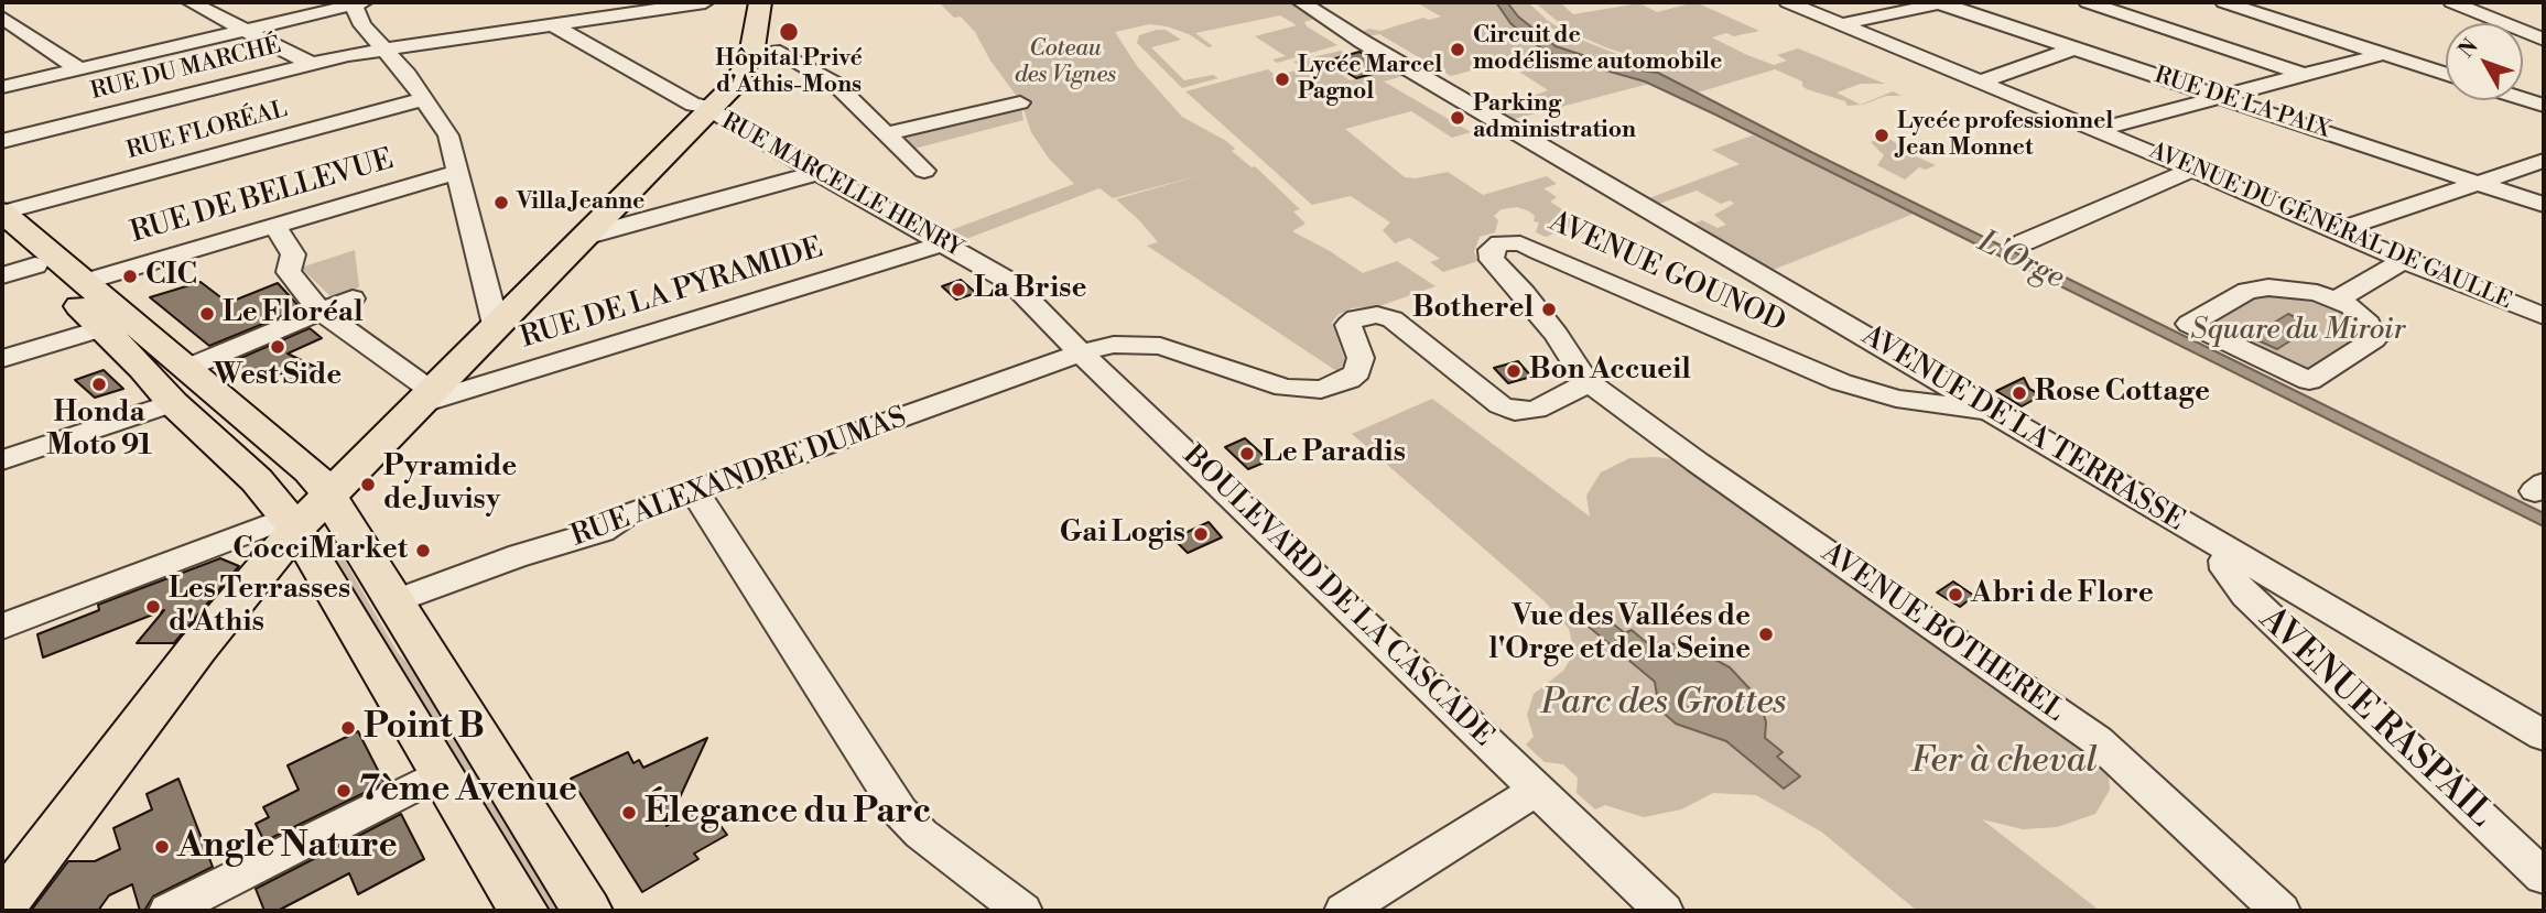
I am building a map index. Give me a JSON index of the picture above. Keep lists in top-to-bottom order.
{
  "streets": {
    "street": [
      "RUE DU MARCHÉ",
      "RUE DE LA PAIX",
      "RUE FLORÉAL",
      "RUE MARCELLE HENRY",
      "RUE DE BELLEVUE",
      "AVENUE DU GÉNÉRAL DE GAULLE",
      "AVENUE GOUNOD",
      "RUE DE LA PYRAMIDE",
      "AVENUE DE LA TERRASSE",
      "RUE ALEXANDRE DUMAS",
      "BOULEVARD DE LA CASCADE",
      "AVENUE BOTHEREL",
      "AVENUE RASPAIL"
    ]
  },
  "crossings": [
    ["RUE DU MARCHÉ", "RUE MARCELLE HENRY"],
    ["RUE MARCELLE HENRY", "RUE DE LA PYRAMIDE"],
    ["RUE MARCELLE HENRY", "BOULEVARD DE LA CASCADE"],
    ["AVENUE GOUNOD", "AVENUE DE LA TERRASSE"],
    ["AVENUE GOUNOD", "AVENUE BOTHEREL"],
    ["AVENUE DE LA TERRASSE", "AVENUE RASPAIL"],
    ["RUE ALEXANDRE DUMAS", "BOULEVARD DE LA CASCADE"]
  ],
  "water": ["L'Orge"],
  "parks": [
    "Coteau des Vignes",
    "Square du Miroir",
    "Parc des Grottes",
    "Fer à cheval"
  ],
  "places": [
    "Hôpital Privé d'Athis-Mons",
    "Circuit de modélisme automobile",
    "Lycée Marcel Pagnol",
    "Parking administration",
    "Lycée professionnel Jean Monnet",
    "Villa Jeanne",
    "CIC",
    "La Brise",
    "Botherel",
    "Le Floréal",
    "West Side",
    "Bon Accueil",
    "Honda Moto 91",
    "Rose Cottage",
    "Le Paradis",
    "Pyramide de Juvisy",
    "Gai Logis",
    "CocciMarket",
    "Abri de Flore",
    "Les Terrasses d'Athis",
    "Vue des Vallées de l'Orge et de la Seine",
    "Point B",
    "7ème Avenue",
    "Élegance du Parc",
    "Angle Nature"
  ],
  "north": "top left"
}
